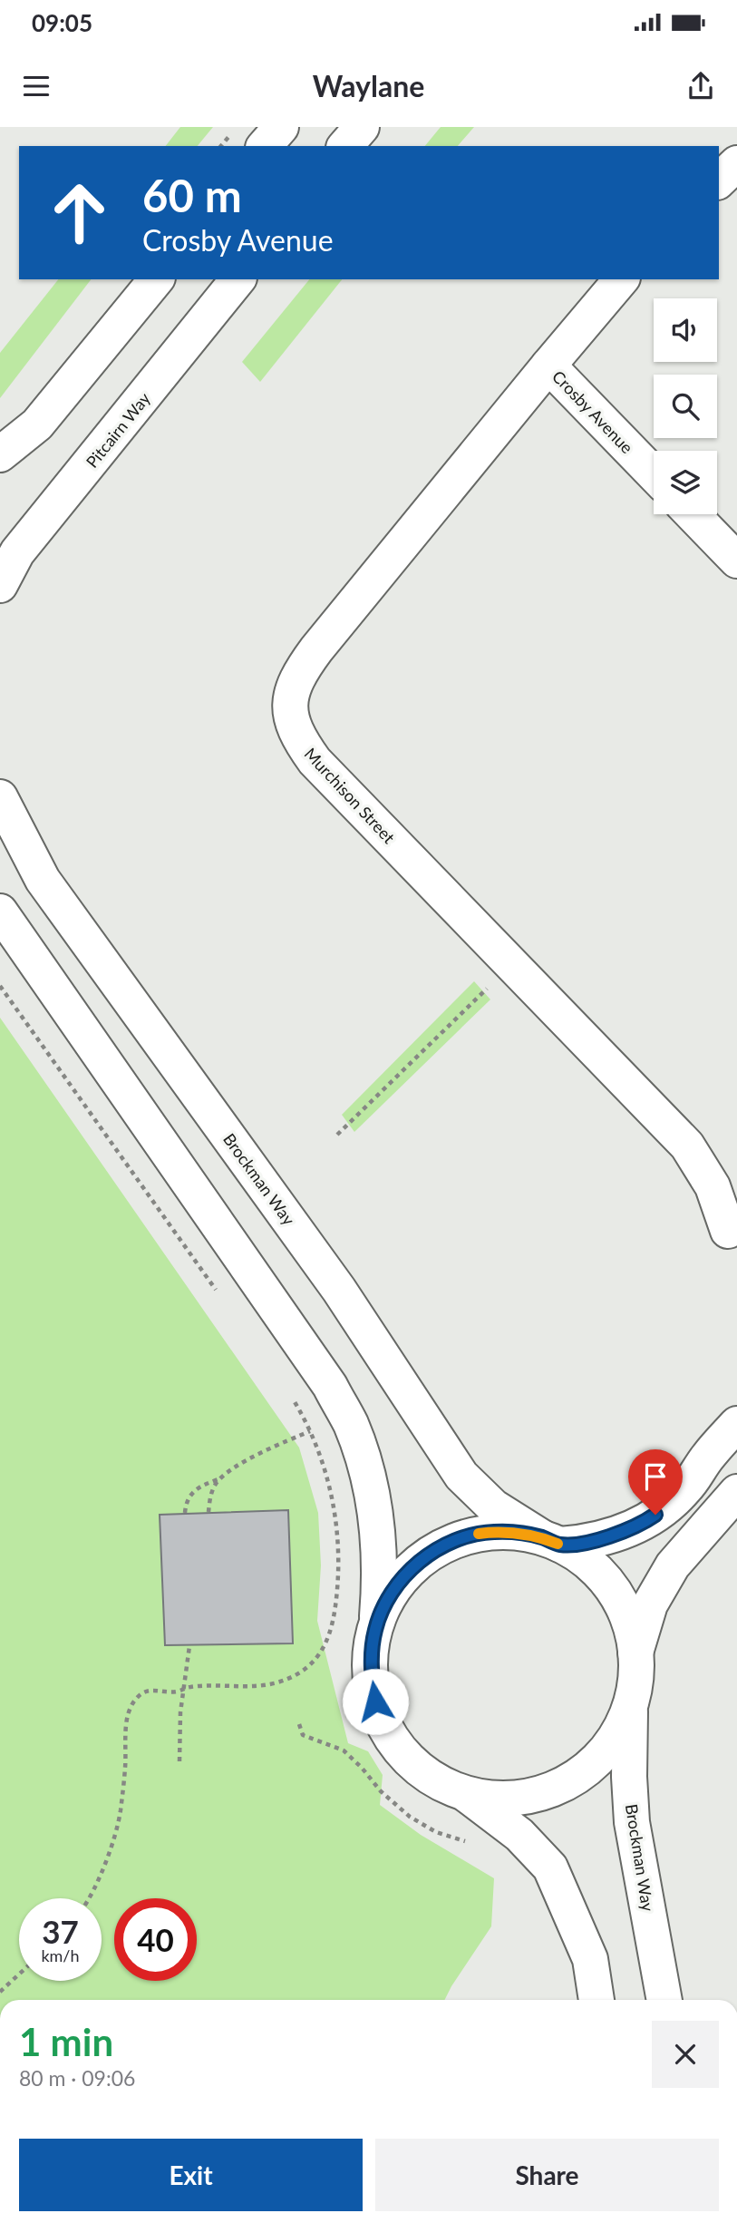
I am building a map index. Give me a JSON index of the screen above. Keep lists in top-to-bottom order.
{
  "streets": {
    "street": [
      "Crosby Avenue",
      "Pitcairn Way",
      "Murchison Street",
      "Brockman Way"
    ]
  },
  "crossings": [
    ["Crosby Avenue", "Murchison Street"]
  ],
  "page": {
    "status": "09:05",
    "header": "Waylane",
    "turn": ["60 m", "Crosby Avenue"],
    "speed": "37 km/h",
    "limit": "40",
    "heading": ["1 min", "80 m · 09:06"],
    "buttons": ["Exit", "Share"]
  }
}
